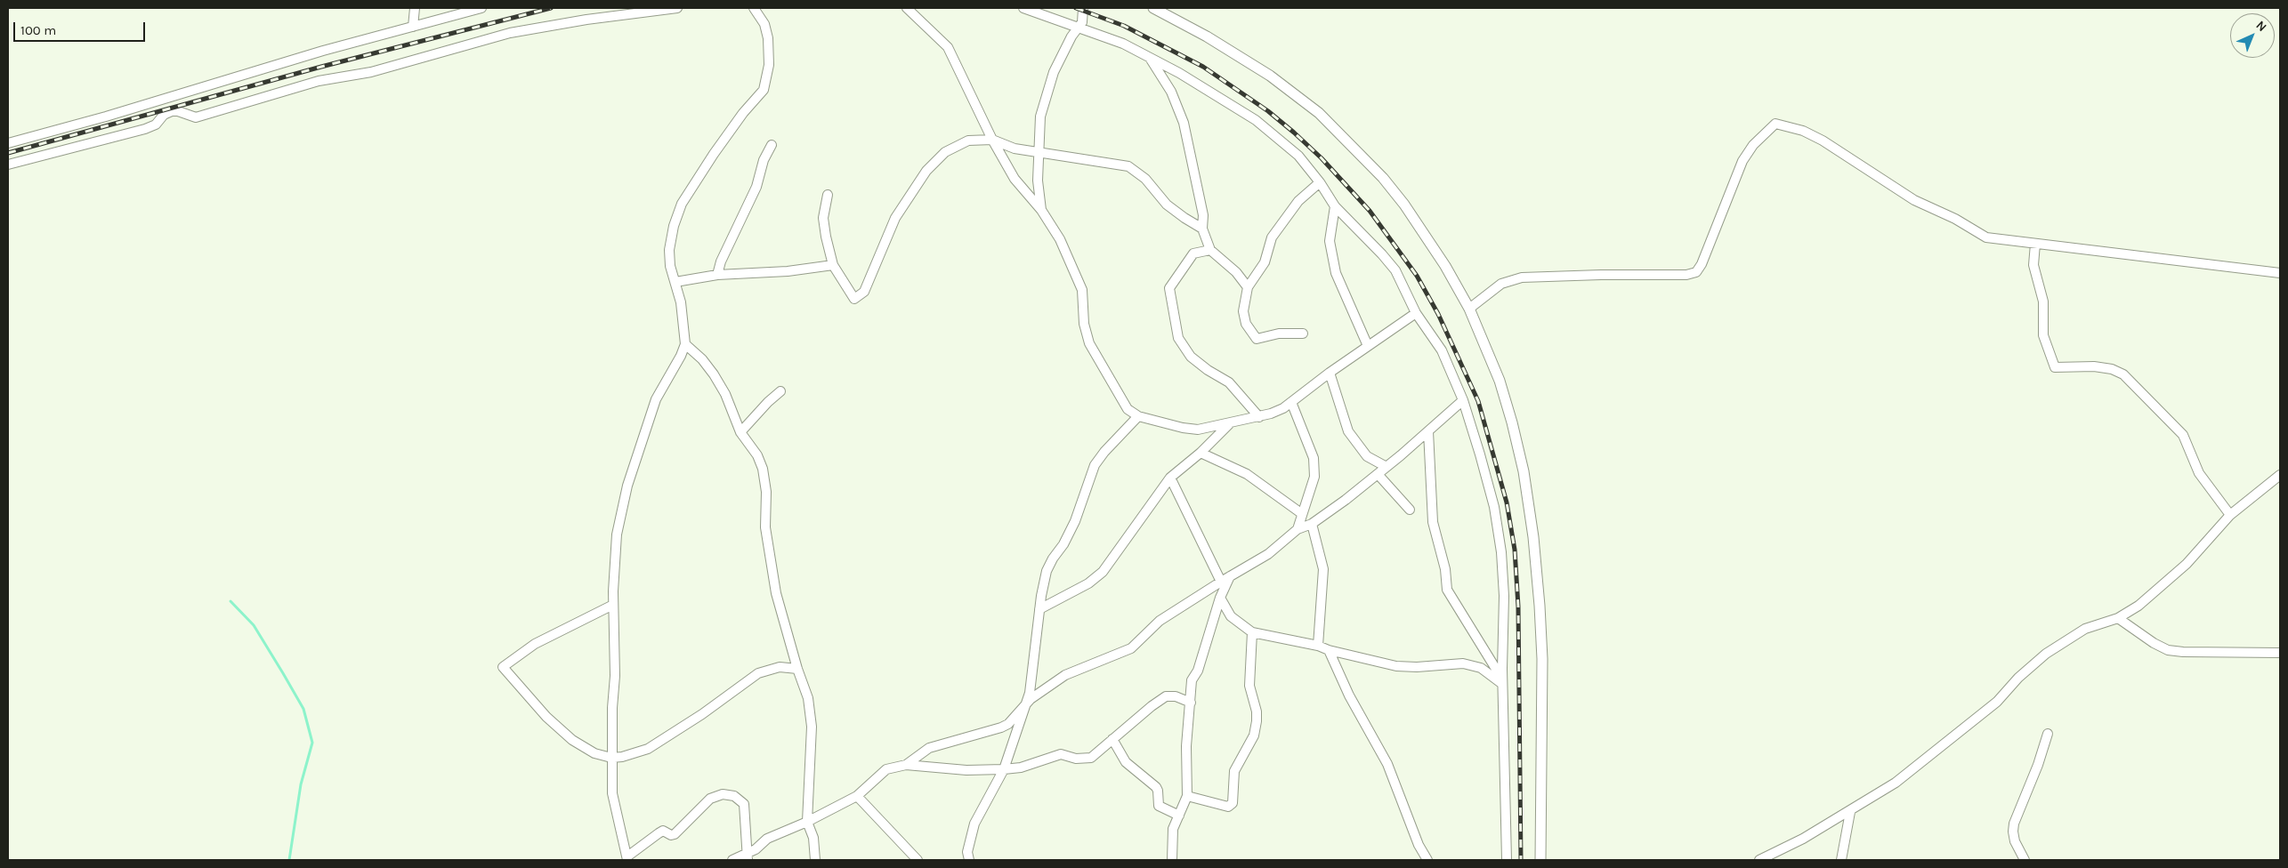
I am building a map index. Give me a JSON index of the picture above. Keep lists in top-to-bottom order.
{
  "scale_bar": "100 m",
  "north": "top right"
}
